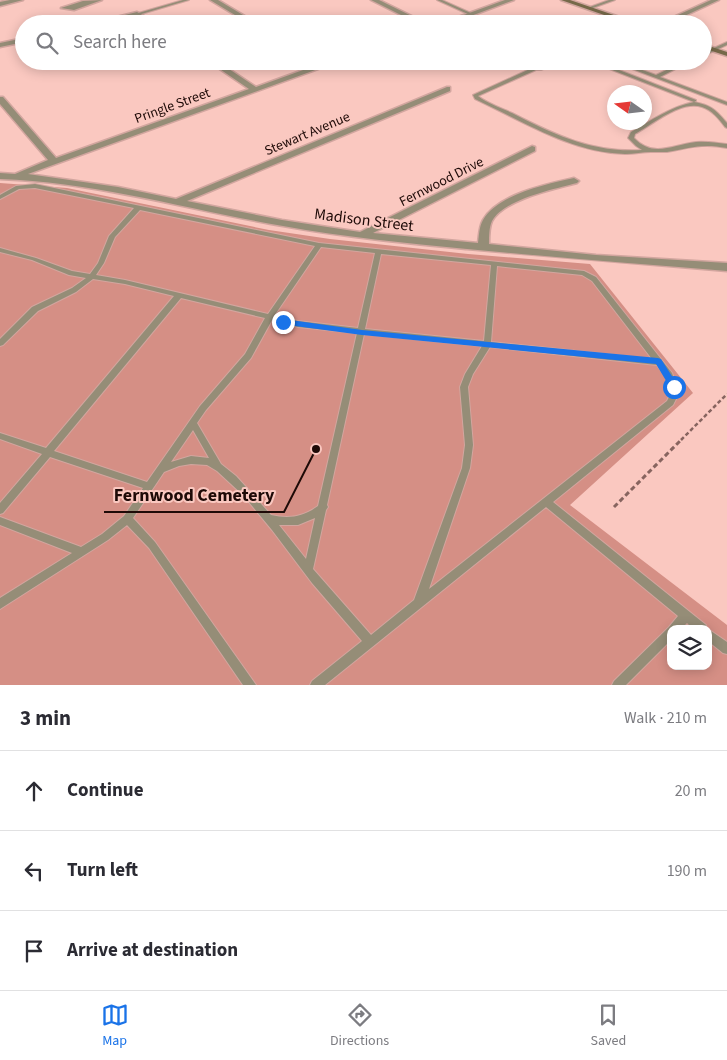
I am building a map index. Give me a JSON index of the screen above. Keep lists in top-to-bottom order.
{
  "streets": {
    "street": [
      "Pringle Street",
      "Stewart Avenue",
      "Fernwood Drive",
      "Madison Street"
    ]
  },
  "crossings": [
    ["Pringle Street", "Madison Street"],
    ["Stewart Avenue", "Madison Street"],
    ["Fernwood Drive", "Madison Street"]
  ],
  "places": ["Fernwood Cemetery"],
  "north": "left",
  "page": {
    "search": "Search here",
    "heading": ["3 min", "Walk · 210 m"],
    "list": [
      ["Continue", "20 m"],
      ["Turn left", "190 m"],
      "Arrive at destination"
    ],
    "nav": ["Map", "Directions", "Saved"]
  }
}
